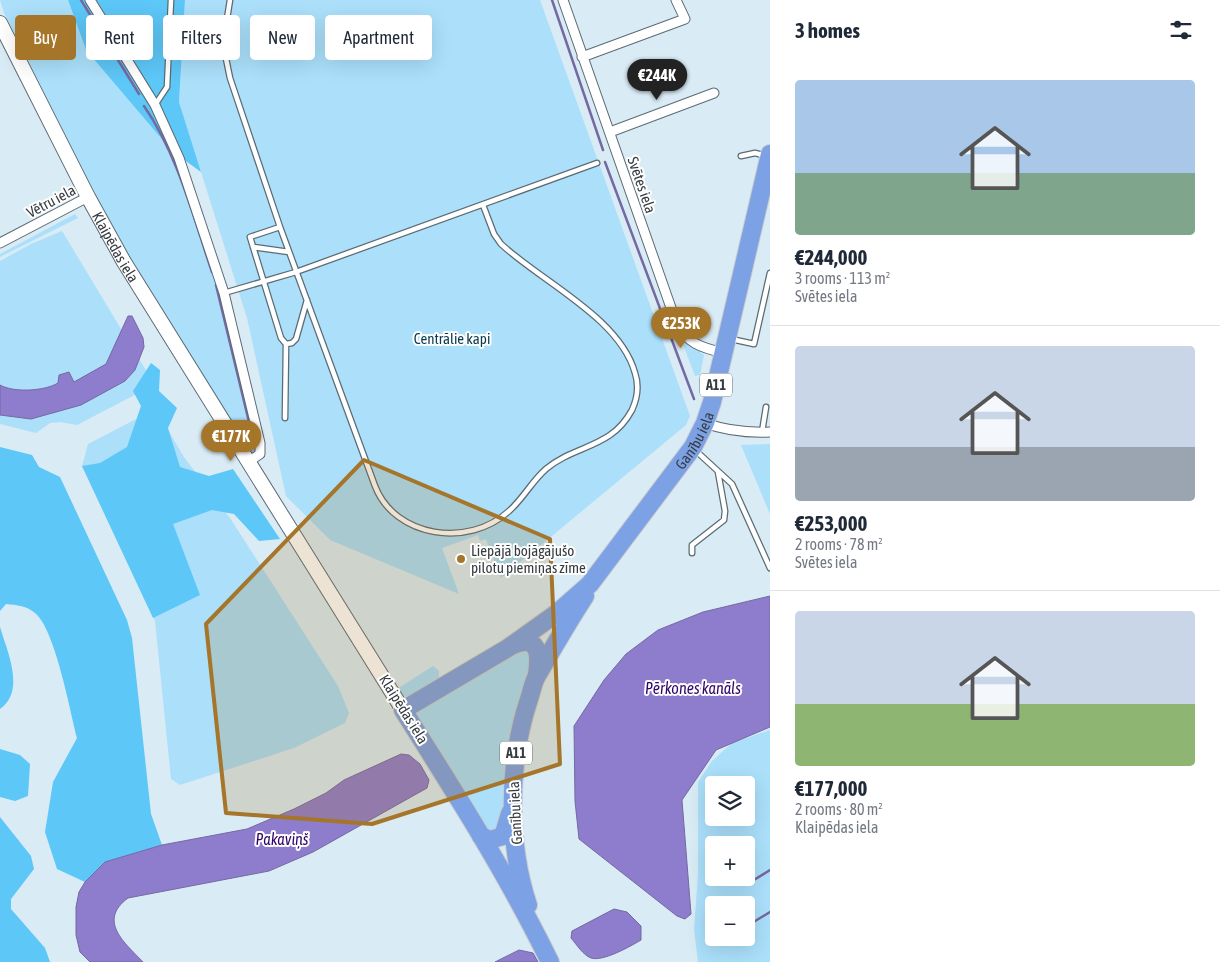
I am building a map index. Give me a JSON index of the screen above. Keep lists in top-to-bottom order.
{
  "streets": {
    "highway": ["Klaipēdas iela", "A11", "Ganību iela"],
    "street": ["Svētes iela", "Vētru iela"]
  },
  "crossings": [
    ["Svētes iela", "Ganību iela"],
    ["Vētru iela", "Klaipēdas iela"],
    ["Klaipēdas iela", "Ganību iela"]
  ],
  "water": ["Pērkones kanāls", "Pakaviņš"],
  "parks": ["Centrālie kapi"],
  "places": ["Liepājā bojāgājušo pilotu piemiņas zīme"],
  "page": {
    "heading": "3 homes",
    "chip": [
      "Buy",
      "Rent",
      "Filters",
      "New",
      "Apartment"
    ],
    "price": ["€244K", "€253K", "€177K"],
    "list": [
      {
        "name": "€244,000",
        "note": "3 rooms · 113 m² · Svētes iela"
      },
      {
        "name": "€253,000",
        "note": "2 rooms · 78 m² · Svētes iela"
      },
      {
        "name": "€177,000",
        "note": "2 rooms · 80 m² · Klaipēdas iela"
      }
    ],
    "map_buttons": ["+", "−"]
  }
}
